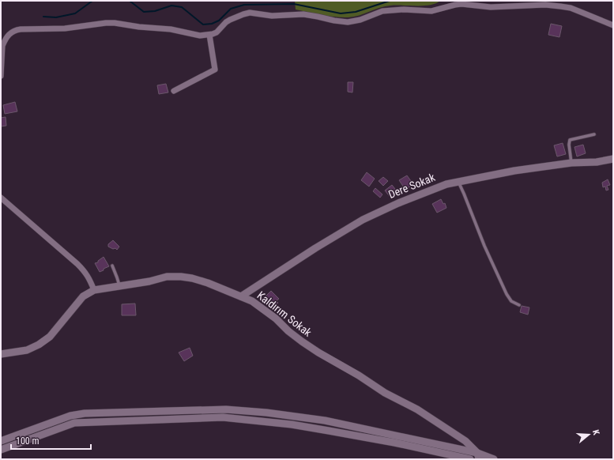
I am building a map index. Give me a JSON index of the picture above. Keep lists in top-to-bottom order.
{
  "streets": {
    "street": ["Dere Sokak", "Kaldırım Sokak"]
  },
  "crossings": [
    ["Dere Sokak", "Kaldırım Sokak"]
  ],
  "scale_bar": "100 m",
  "north": "right"
}
